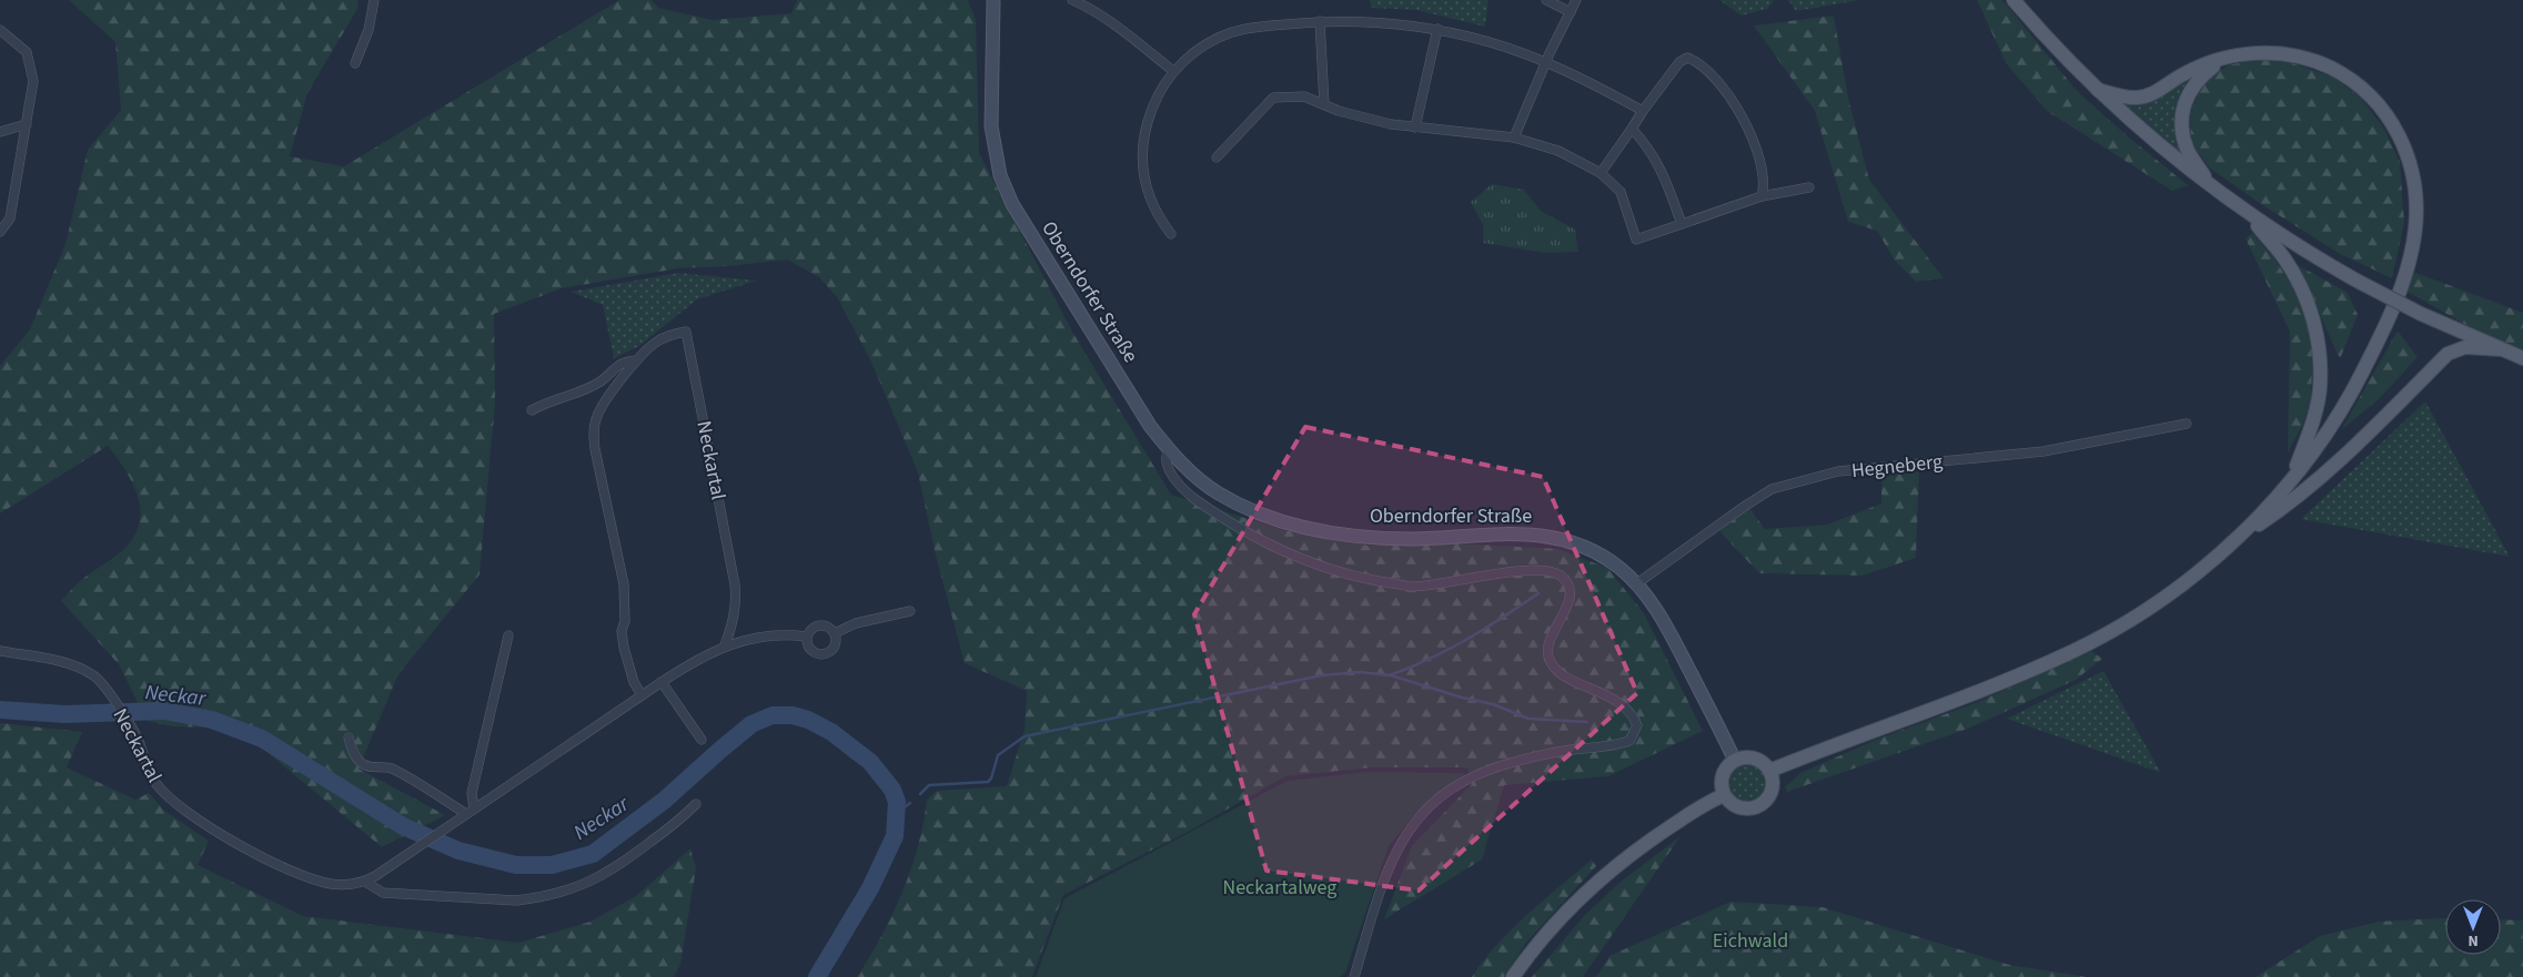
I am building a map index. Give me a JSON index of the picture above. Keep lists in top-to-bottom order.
{
  "streets": {
    "street": ["Oberndorfer Straße", "Neckartal", "Hegneberg"]
  },
  "crossings": [
    ["Oberndorfer Straße", "Hegneberg"]
  ],
  "water": ["Neckar"],
  "parks": ["Neckartalweg", "Eichwald"],
  "north": "bottom"
}
